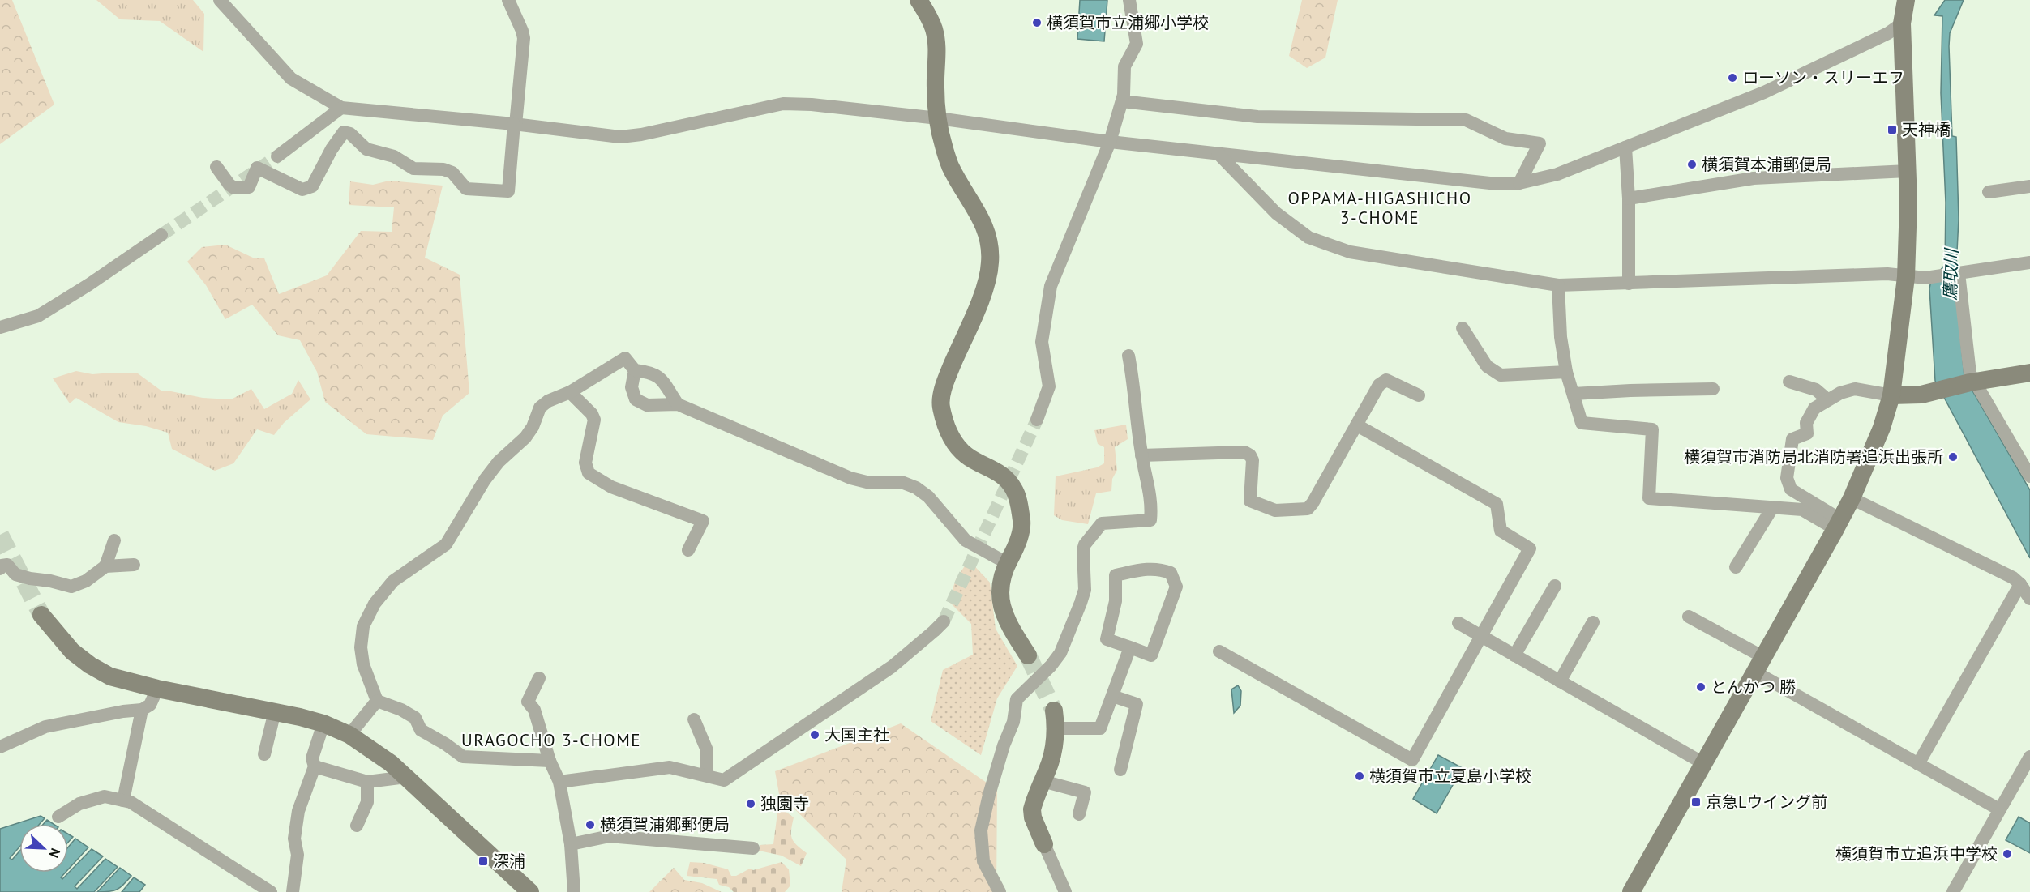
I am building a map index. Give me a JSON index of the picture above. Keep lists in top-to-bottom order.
{
  "districts": ["OPPAMA-HIGASHICHO 3-CHOME", "URAGOCHO 3-CHOME"],
  "water": ["鷹取川"],
  "places": {
    "other": [
      "横須賀市立浦郷小学校",
      "ローソン・スリーエフ",
      "横須賀本浦郵便局",
      "横須賀市消防局北消防署追浜出張所",
      "とんかつ 勝",
      "大国主社",
      "横須賀市立夏島小学校",
      "独園寺",
      "横須賀浦郷郵便局",
      "横須賀市立追浜中学校"
    ],
    "transit": ["天神橋", "京急Lウイング前", "深浦"]
  },
  "north": "bottom right"
}
